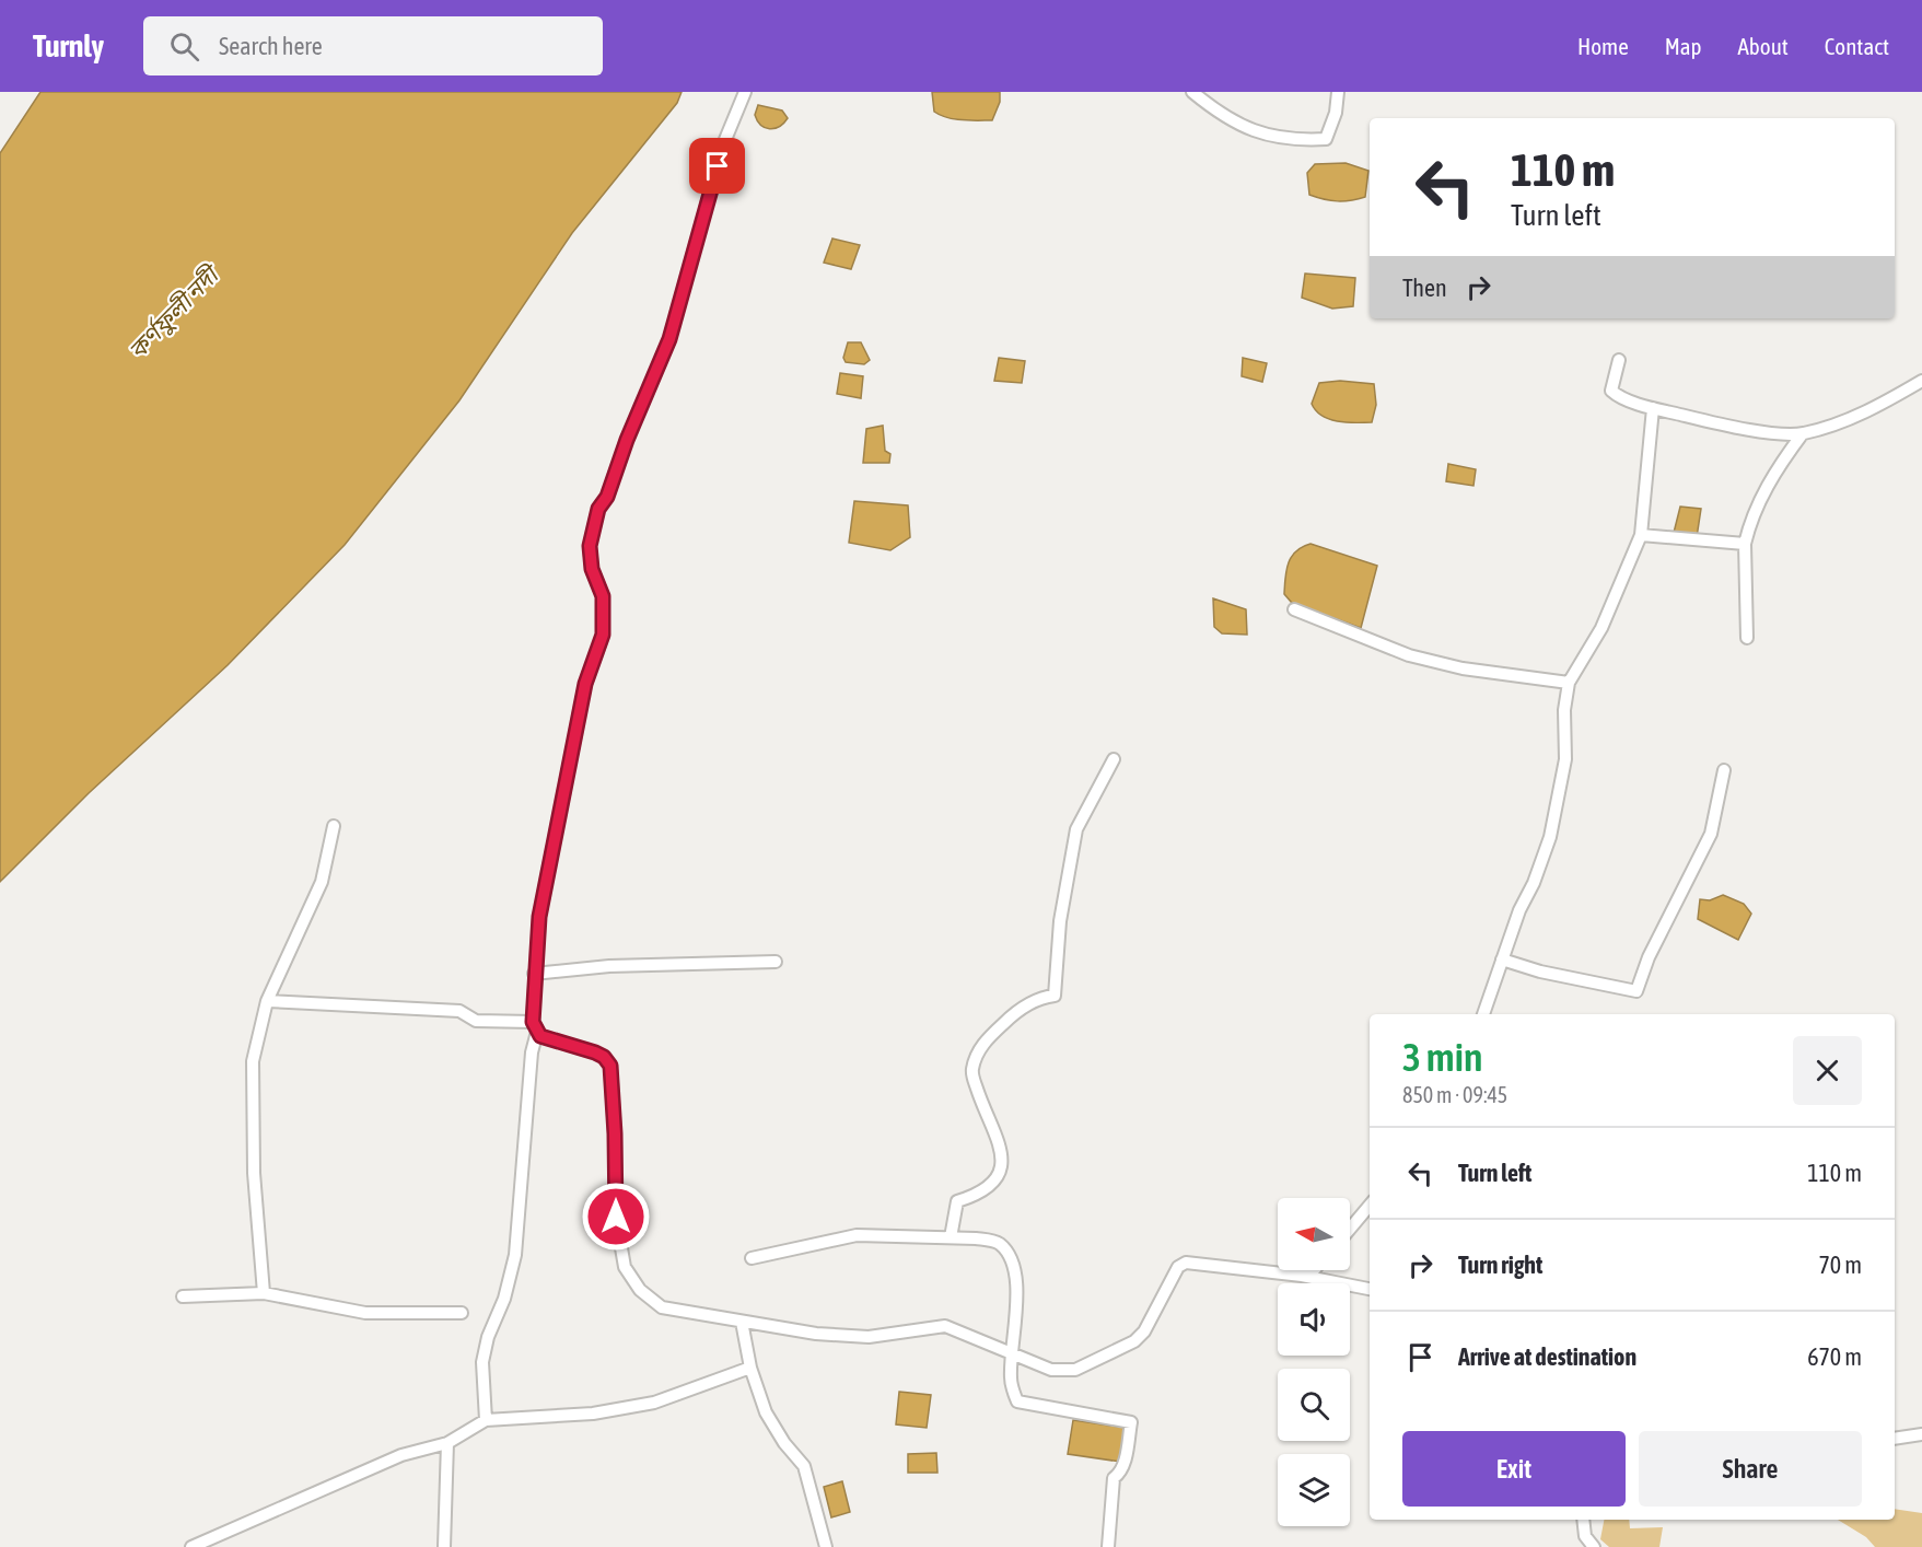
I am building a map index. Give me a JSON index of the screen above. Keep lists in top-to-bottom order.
{
  "water": ["কর্ণফুলী নদী"],
  "north": "left",
  "page": {
    "header": "Turnly",
    "search": "Search here",
    "nav": [
      "Home",
      "Map",
      "About",
      "Contact"
    ],
    "turn": ["110 m", "Turn left"],
    "then": "Then",
    "heading": ["3 min", "850 m · 09:45"],
    "list": [
      {
        "name": "Turn left",
        "value": "110 m"
      },
      {
        "name": "Turn right",
        "value": "70 m"
      },
      {
        "name": "Arrive at destination",
        "value": "670 m"
      }
    ],
    "buttons": ["Exit", "Share"]
  }
}
